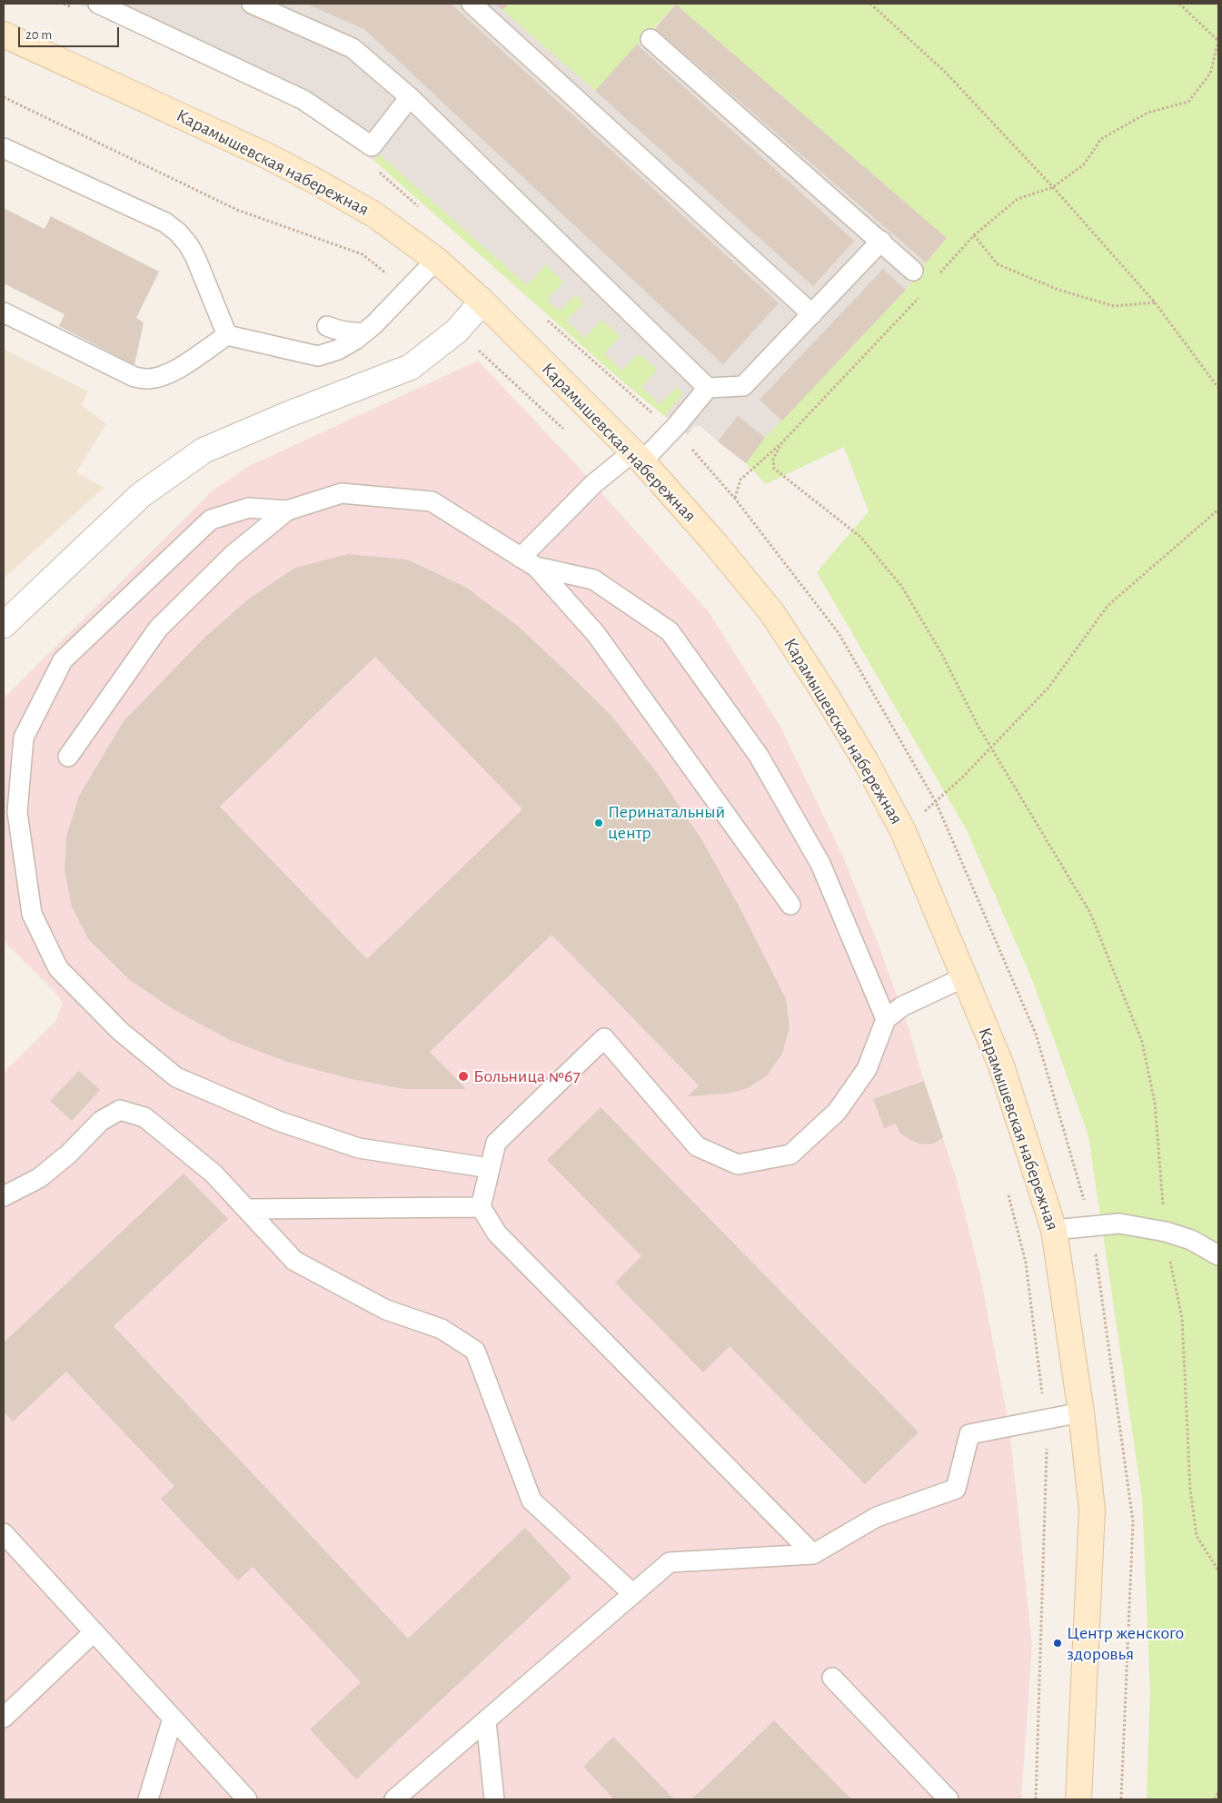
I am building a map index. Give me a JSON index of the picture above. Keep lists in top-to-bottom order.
{
  "streets": {
    "street": ["Карамышевская набережная"]
  },
  "places": ["Перинатальный центр", "Больница №67", "Центр женского здоровья"],
  "scale_bar": "20 m"
}
